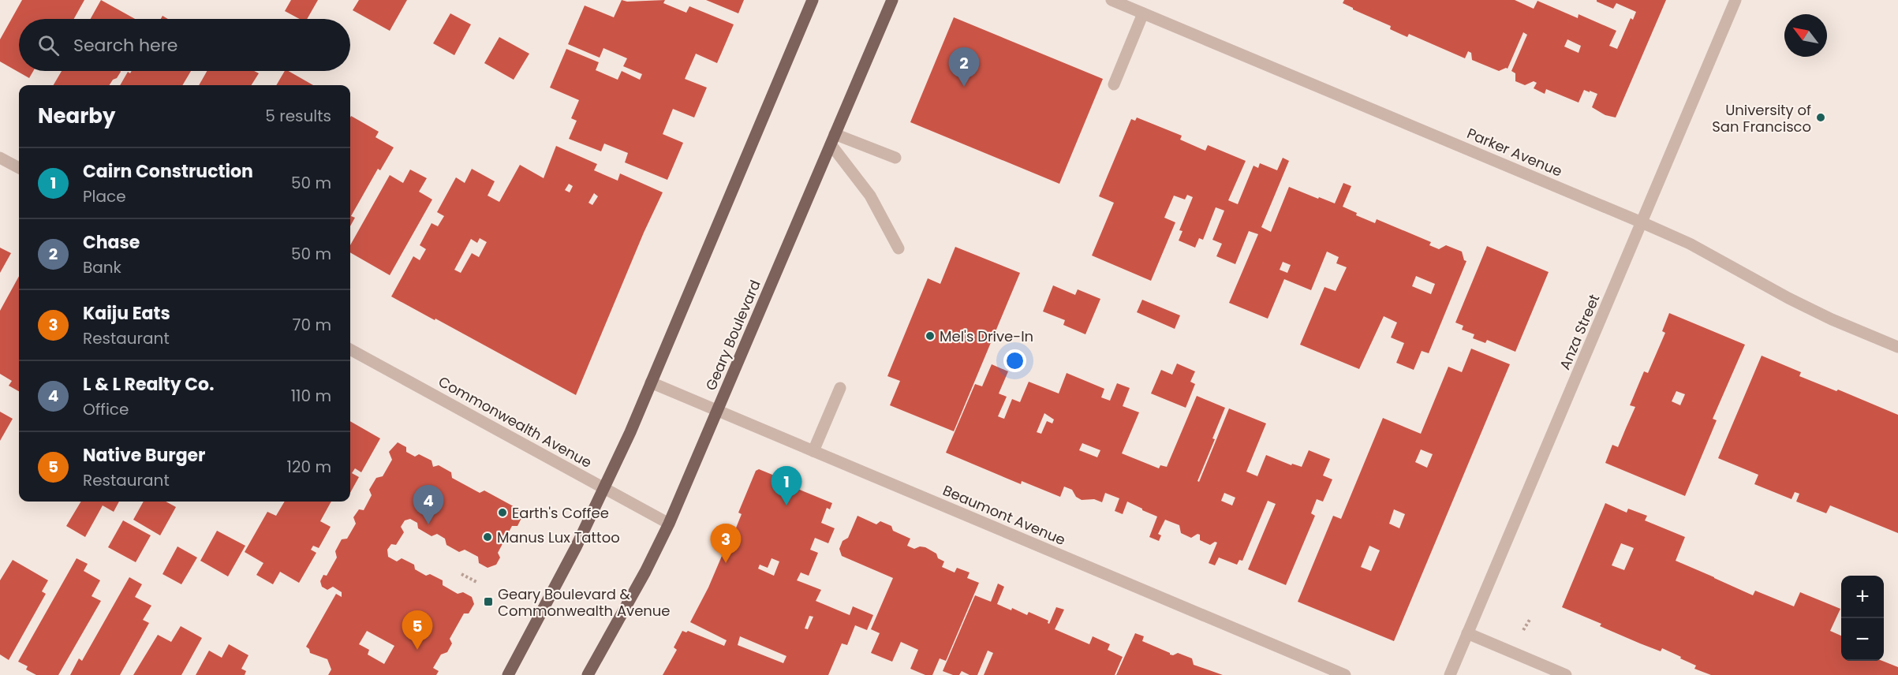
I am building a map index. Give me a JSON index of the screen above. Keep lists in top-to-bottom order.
{
  "streets": {
    "main road": ["Geary Boulevard"],
    "street": [
      "Parker Avenue",
      "Anza Street",
      "Commonwealth Avenue",
      "Beaumont Avenue"
    ]
  },
  "crossings": [
    ["Parker Avenue", "Anza Street"],
    ["Geary Boulevard", "Commonwealth Avenue"],
    ["Geary Boulevard", "Beaumont Avenue"]
  ],
  "places": {
    "other": [
      "University of San Francisco",
      "Mel's Drive-In",
      "Earth's Coffee",
      "Manus Lux Tattoo"
    ],
    "transit": ["Geary Boulevard & Commonwealth Avenue"]
  },
  "north": "top left",
  "page": {
    "search": "Search here",
    "pins": [
      "2",
      "1",
      "4",
      "3",
      "5"
    ],
    "heading": ["Nearby", "5 results"],
    "list": [
      {
        "mark": "1",
        "name": "Cairn Construction",
        "note": "Place",
        "value": "50 m"
      },
      {
        "mark": "2",
        "name": "Chase",
        "note": "Bank",
        "value": "50 m"
      },
      {
        "mark": "3",
        "name": "Kaiju Eats",
        "note": "Restaurant",
        "value": "70 m"
      },
      {
        "mark": "4",
        "name": "L & L Realty Co.",
        "note": "Office",
        "value": "110 m"
      },
      {
        "mark": "5",
        "name": "Native Burger",
        "note": "Restaurant",
        "value": "120 m"
      }
    ],
    "map_buttons": ["+", "−"]
  }
}
